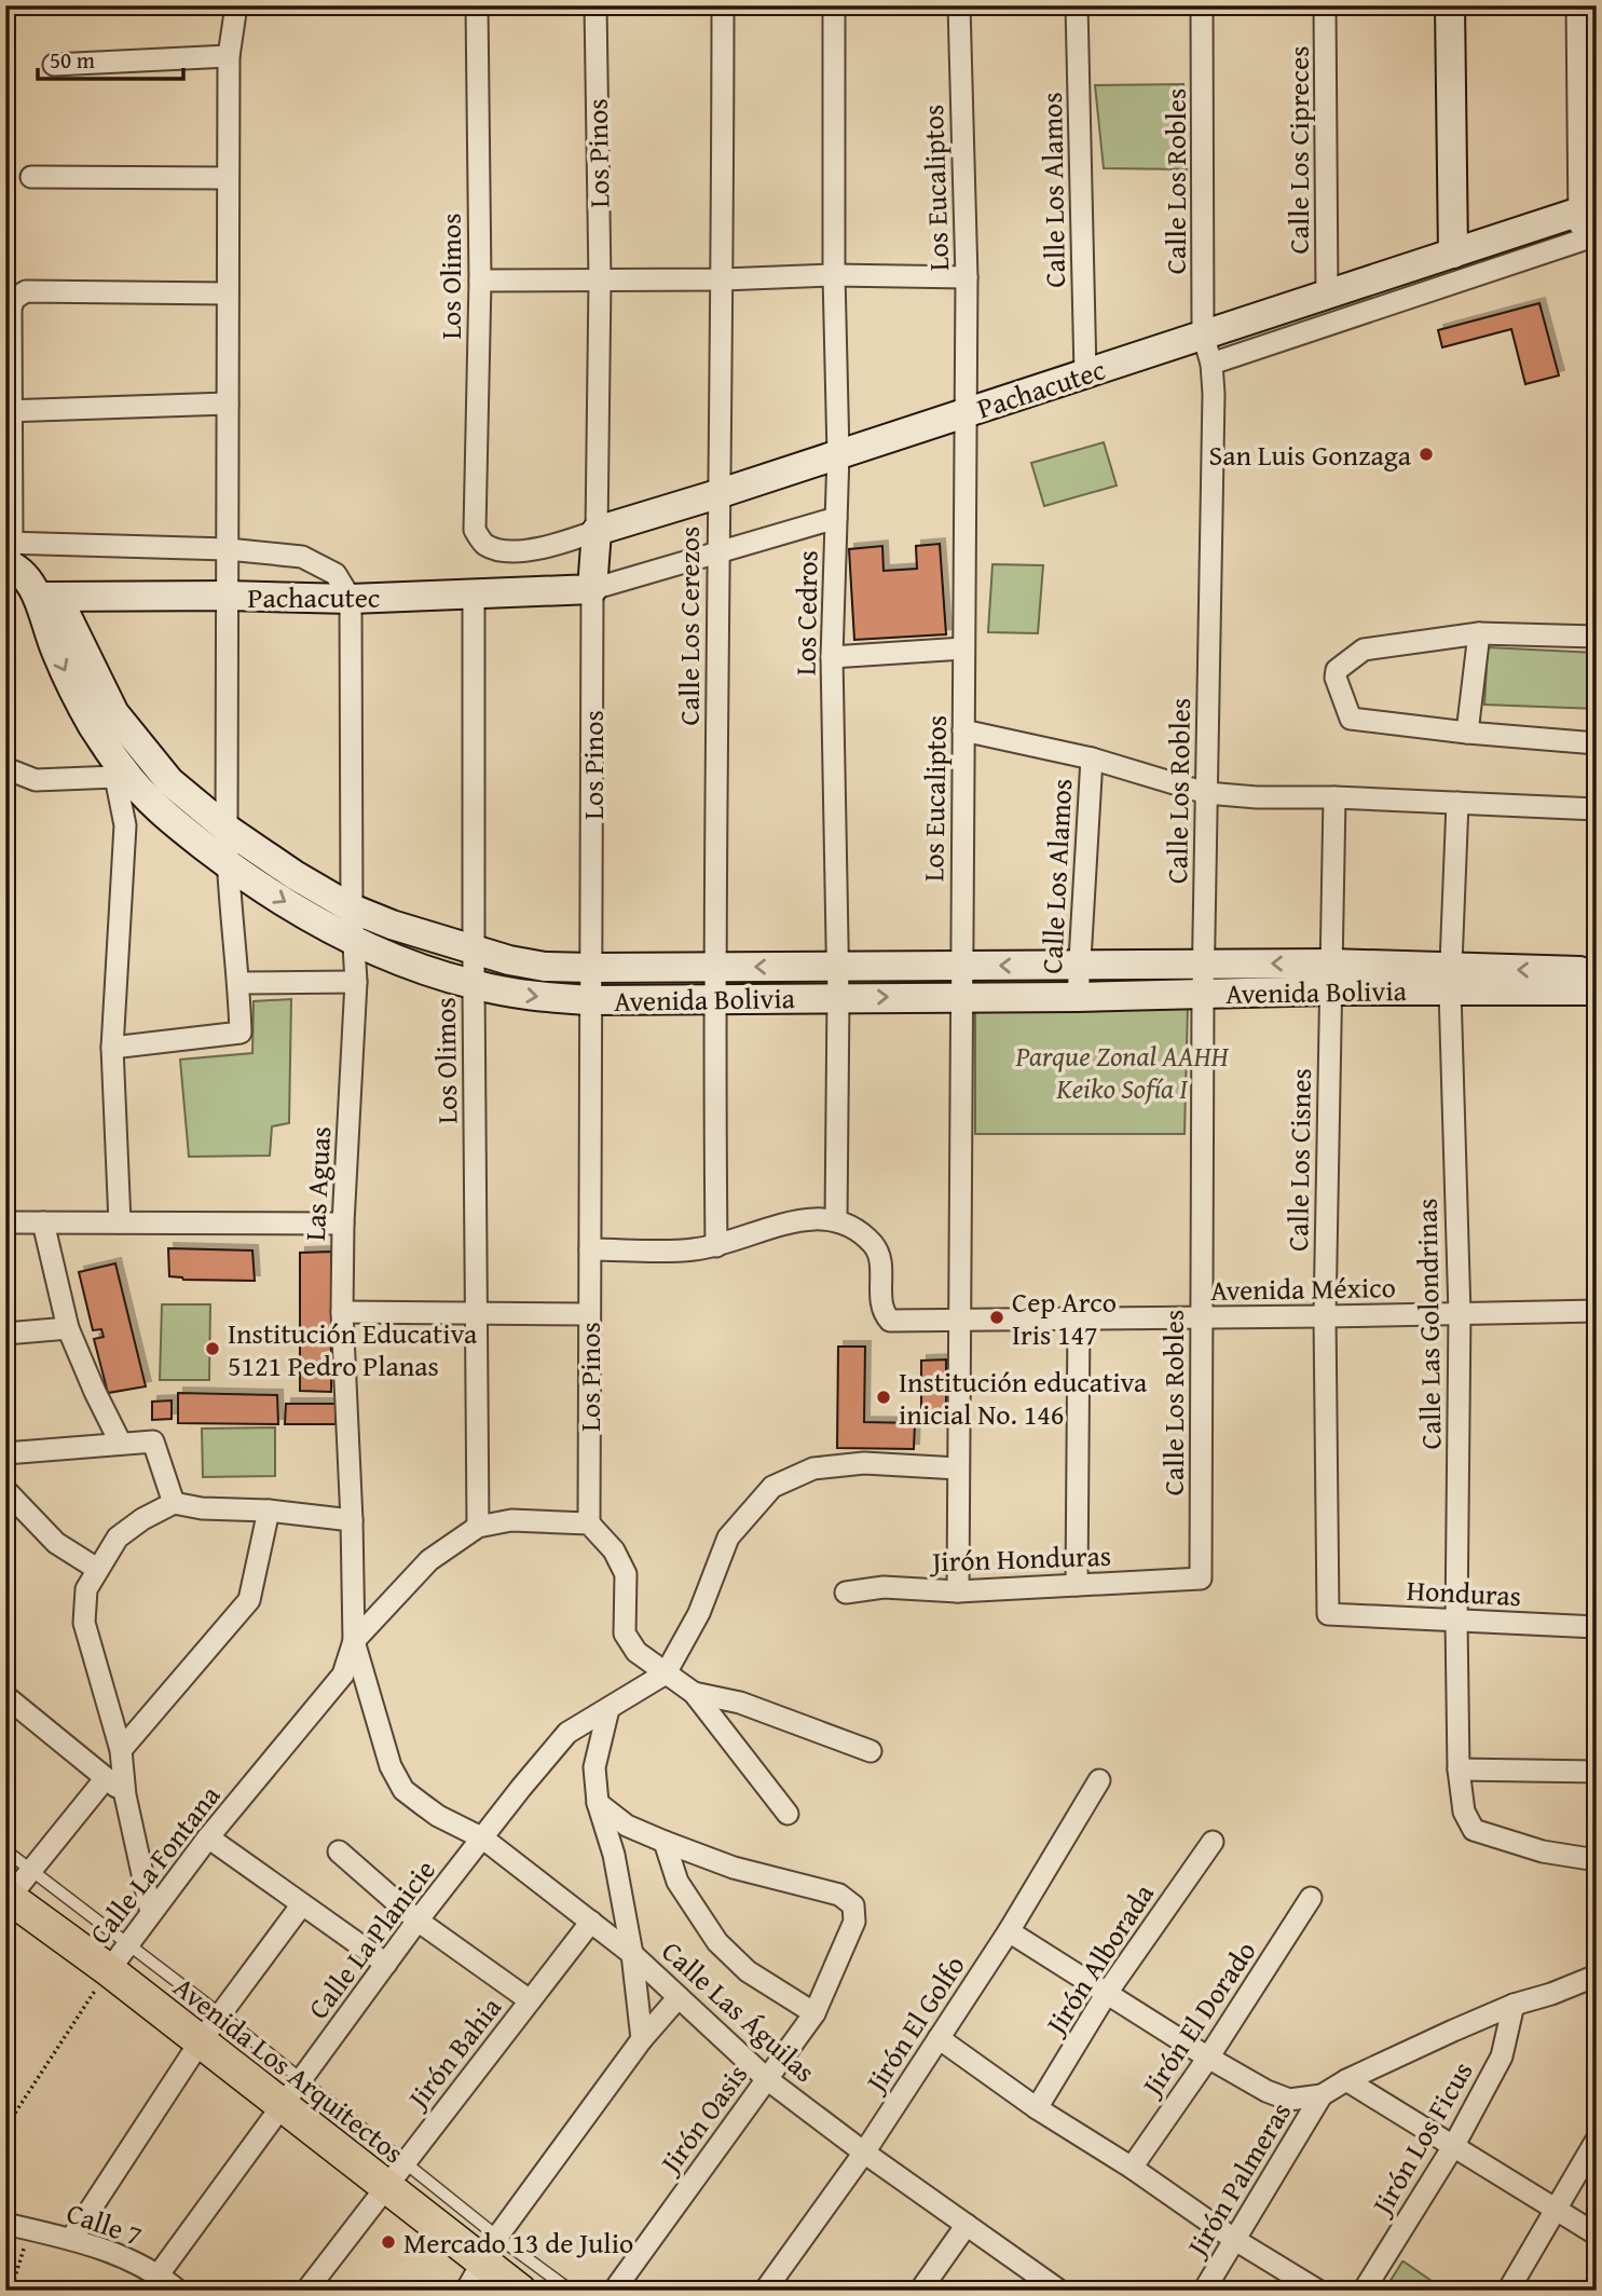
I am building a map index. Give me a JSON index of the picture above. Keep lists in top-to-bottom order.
{
  "streets": {
    "main road": [
      "Los Pinos",
      "Pachacutec",
      "Avenida Bolivia",
      "Avenida Los Arquitectos"
    ],
    "street": [
      "Calle Los Cipreces",
      "Calle Los Robles",
      "Los Eucaliptos",
      "Calle Los Alamos",
      "Los Olimos",
      "Los Cedros",
      "Calle Los Cerezos",
      "Calle Los Cisnes",
      "Las Aguas",
      "Avenida México",
      "Calle Las Golondrinas",
      "Jirón Honduras",
      "Honduras",
      "Calle La Fontana",
      "Calle La Planicie",
      "Jirón Alborada",
      "Calle Las Águilas",
      "Jirón El Dorado",
      "Jirón El Golfo",
      "Jirón Bahia",
      "Jirón Oasis",
      "Jirón Los Ficus",
      "Jirón Palmeras",
      "Calle 7"
    ]
  },
  "crossings": [
    ["Calle Los Cipreces", "Pachacutec"],
    ["Los Pinos", "Pachacutec"],
    ["Los Pinos", "Avenida Bolivia"],
    ["Los Pinos", "Avenida México"],
    ["Calle Los Robles", "Pachacutec"],
    ["Calle Los Robles", "Avenida Bolivia"],
    ["Calle Los Robles", "Avenida México"],
    ["Calle Los Robles", "Jirón Honduras"],
    ["Los Eucaliptos", "Pachacutec"],
    ["Los Eucaliptos", "Avenida Bolivia"],
    ["Los Eucaliptos", "Avenida México"],
    ["Los Eucaliptos", "Jirón Honduras"],
    ["Calle Los Alamos", "Pachacutec"],
    ["Calle Los Alamos", "Avenida Bolivia"],
    ["Los Olimos", "Pachacutec"],
    ["Los Olimos", "Avenida Bolivia"],
    ["Pachacutec", "Los Cedros"],
    ["Pachacutec", "Calle Los Cerezos"],
    ["Pachacutec", "Avenida Bolivia"],
    ["Pachacutec", "Las Aguas"],
    ["Los Cedros", "Avenida Bolivia"],
    ["Los Cedros", "Avenida México"],
    ["Calle Los Cerezos", "Avenida Bolivia"],
    ["Calle Los Cerezos", "Avenida México"],
    ["Avenida Bolivia", "Calle Los Cisnes"],
    ["Avenida Bolivia", "Las Aguas"],
    ["Avenida Bolivia", "Calle Las Golondrinas"],
    ["Calle Los Cisnes", "Avenida México"],
    ["Calle Los Cisnes", "Honduras"],
    ["Las Aguas", "Calle La Fontana"],
    ["Las Aguas", "Calle Las Águilas"],
    ["Avenida México", "Calle Las Golondrinas"],
    ["Calle Las Golondrinas", "Honduras"],
    ["Calle La Fontana", "Avenida Los Arquitectos"],
    ["Calle La Planicie", "Calle Las Águilas"],
    ["Calle La Planicie", "Avenida Los Arquitectos"],
    ["Calle La Planicie", "Calle 7"],
    ["Calle Las Águilas", "Jirón El Golfo"],
    ["Calle Las Águilas", "Jirón Bahia"],
    ["Calle Las Águilas", "Jirón Oasis"],
    ["Jirón Bahia", "Avenida Los Arquitectos"]
  ],
  "parks": ["Parque Zonal AAHH Keiko Sofía I"],
  "places": [
    "San Luis Gonzaga",
    "Cep Arco Iris 147",
    "Institución Educativa 5121 Pedro Planas",
    "Institución educativa inicial No. 146",
    "Mercado 13 de Julio"
  ],
  "scale_bar": "50 m"
}
